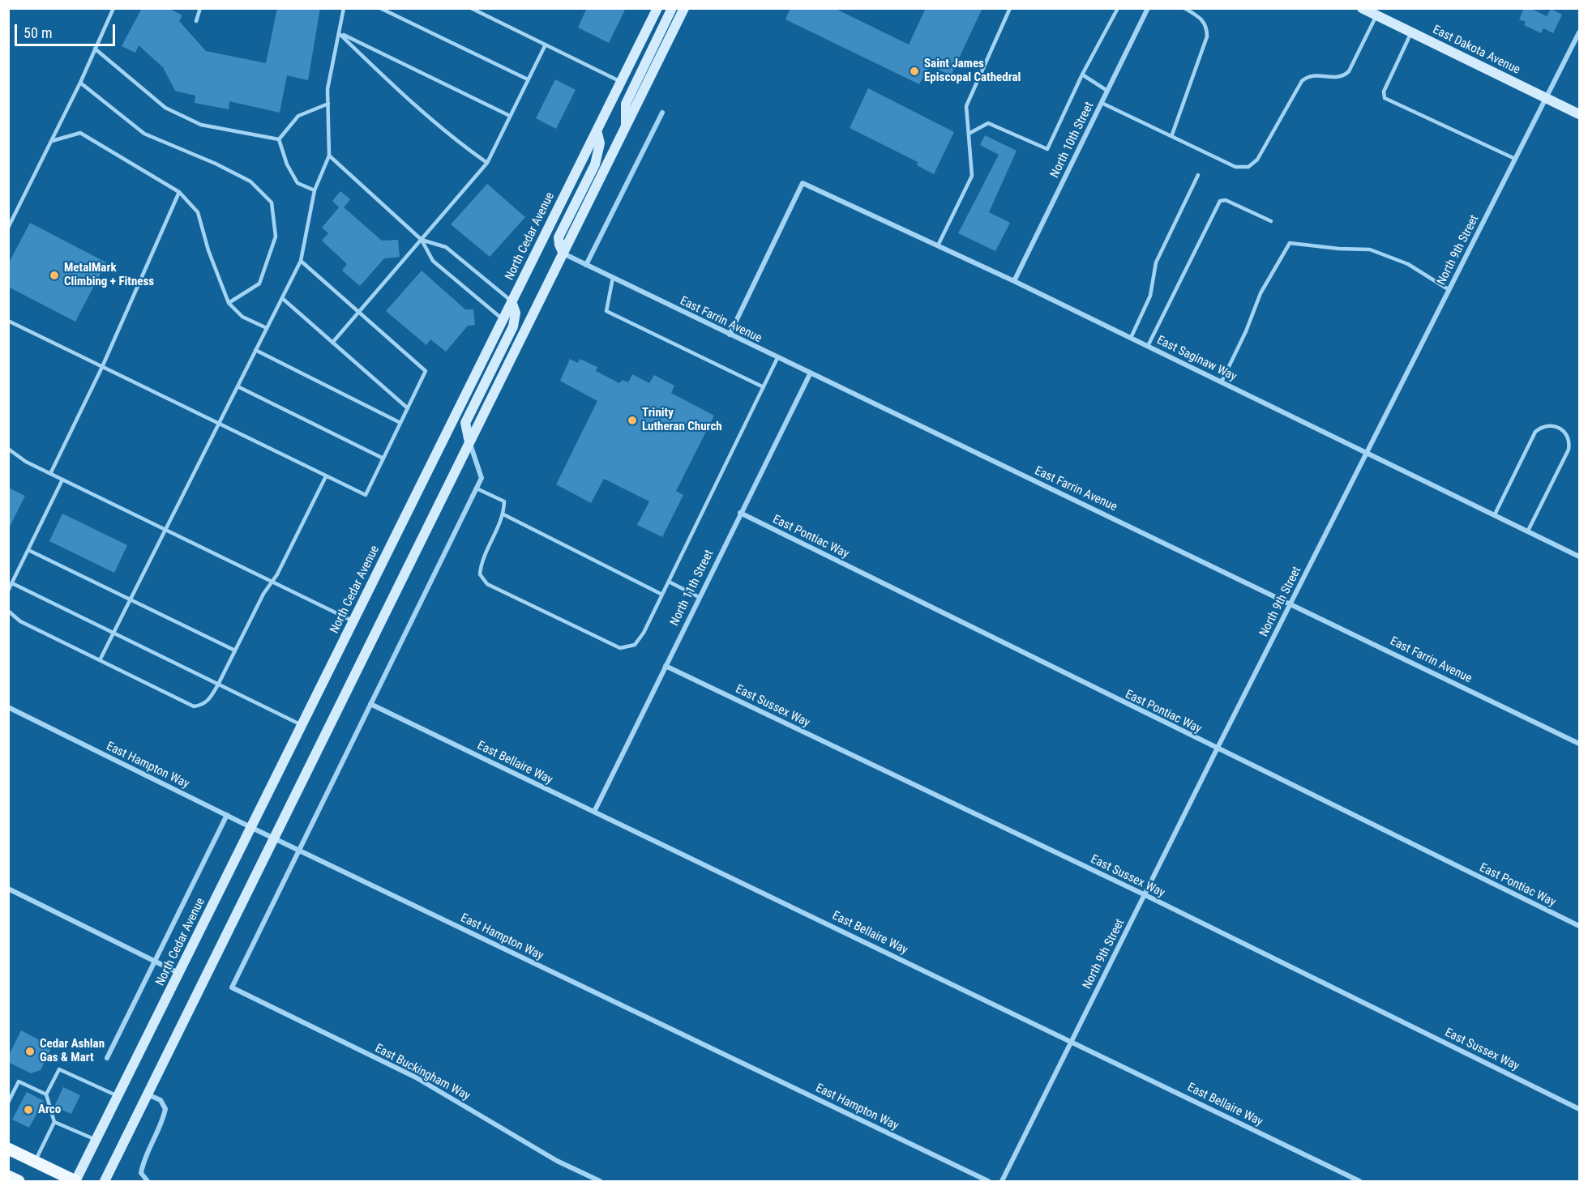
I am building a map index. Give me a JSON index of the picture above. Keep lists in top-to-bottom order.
{
  "streets": {
    "main road": ["East Dakota Avenue", "North Cedar Avenue"],
    "street": [
      "North 10th Street",
      "North 9th Street",
      "East Farrin Avenue",
      "East Saginaw Way",
      "East Pontiac Way",
      "North 11th Street",
      "East Sussex Way",
      "East Bellaire Way",
      "East Hampton Way",
      "East Buckingham Way"
    ]
  },
  "crossings": [
    ["East Dakota Avenue", "North 9th Street"],
    ["North 10th Street", "East Saginaw Way"],
    ["North Cedar Avenue", "East Hampton Way"],
    ["North 9th Street", "East Farrin Avenue"],
    ["North 9th Street", "East Saginaw Way"],
    ["North 9th Street", "East Pontiac Way"],
    ["North 9th Street", "East Sussex Way"],
    ["North 9th Street", "East Bellaire Way"],
    ["East Farrin Avenue", "East Saginaw Way"],
    ["East Farrin Avenue", "North 11th Street"],
    ["East Pontiac Way", "North 11th Street"],
    ["North 11th Street", "East Sussex Way"],
    ["North 11th Street", "East Bellaire Way"],
    ["East Hampton Way", "East Buckingham Way"]
  ],
  "places": [
    "Saint James Episcopal Cathedral",
    "MetalMark Climbing + Fitness",
    "Trinity Lutheran Church",
    "Cedar Ashlan Gas & Mart",
    "Arco"
  ],
  "scale_bar": "50 m"
}
